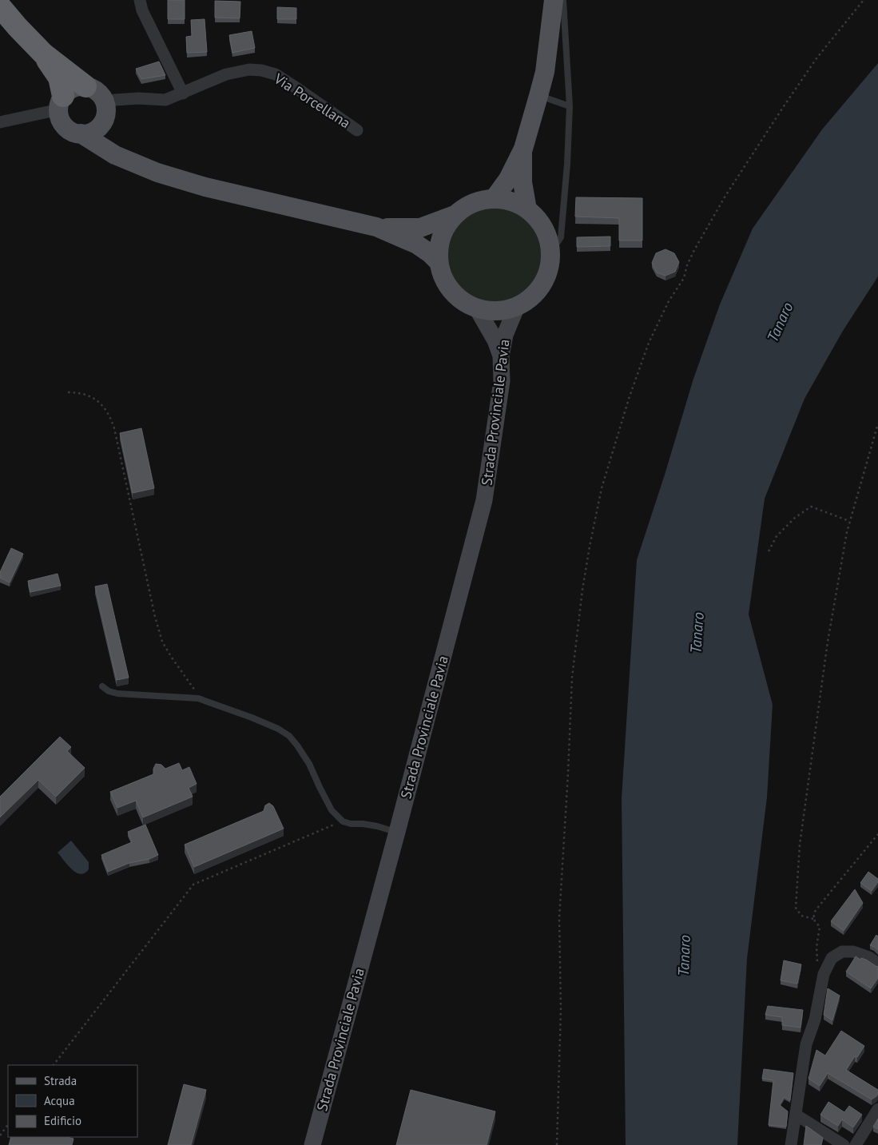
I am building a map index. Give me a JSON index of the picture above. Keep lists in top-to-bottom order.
{
  "streets": {
    "main road": ["Strada Provinciale Pavia"],
    "street": ["Via Porcellana"]
  },
  "water": ["Tanaro"],
  "legend": ["Strada", "Acqua", "Edificio"]
}
